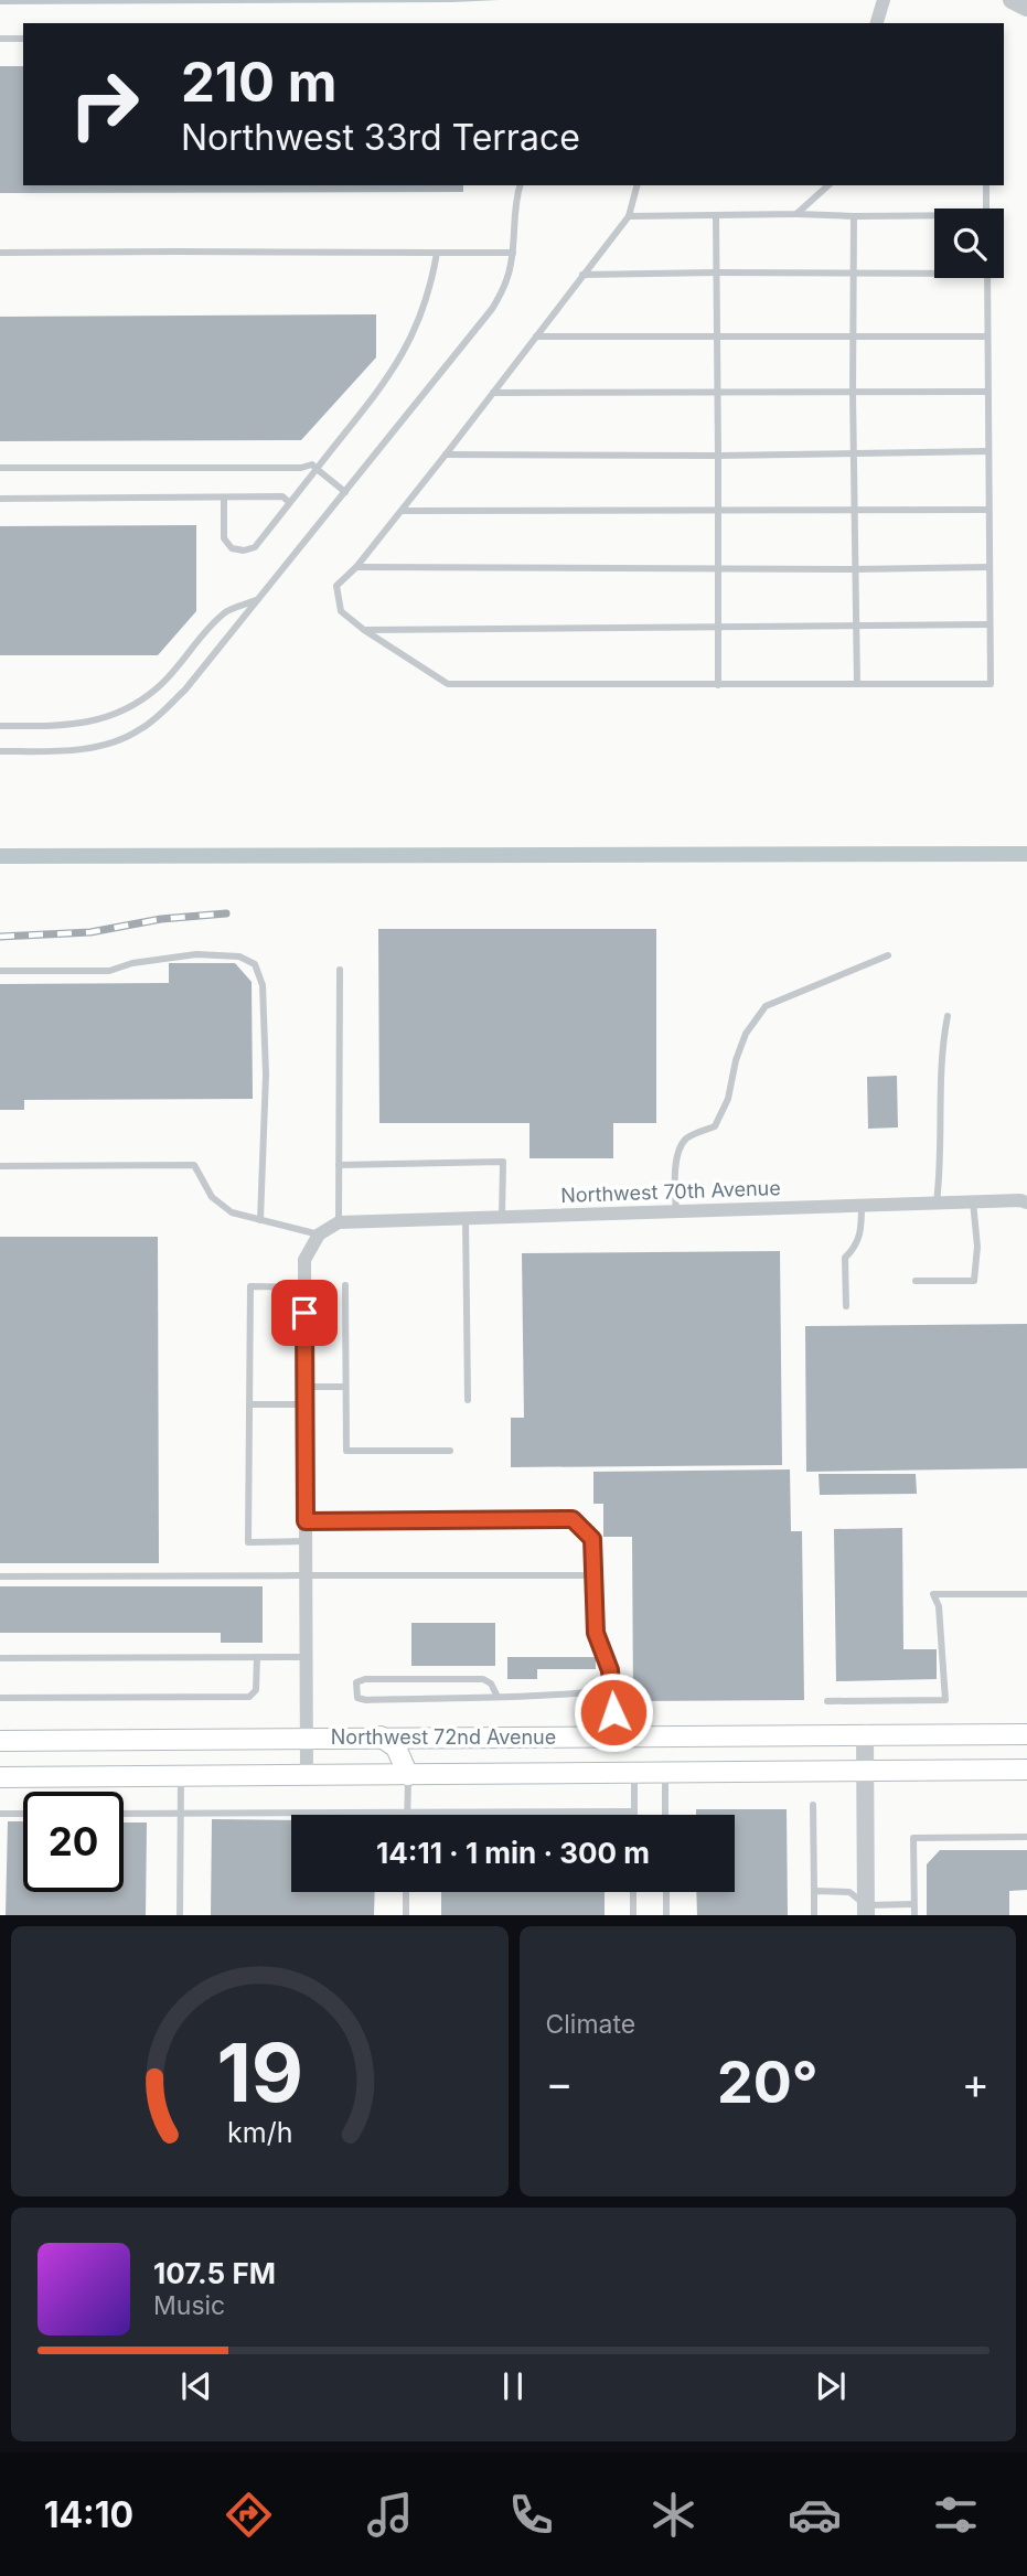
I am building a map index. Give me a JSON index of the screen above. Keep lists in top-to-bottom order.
{
  "streets": {
    "main road": ["Northwest 72nd Avenue"],
    "street": ["Northwest 70th Avenue"]
  },
  "page": {
    "turn": ["210 m", "Northwest 33rd Terrace"],
    "limit": "20",
    "trip": "14:11 · 1 min · 300 m",
    "tile": "Climate",
    "heat": ["−", "20°", "+"],
    "song": ["107.5 FM", "Music"],
    "tabs": "14:10",
    "gauge": ["19", "km/h"]
  }
}
